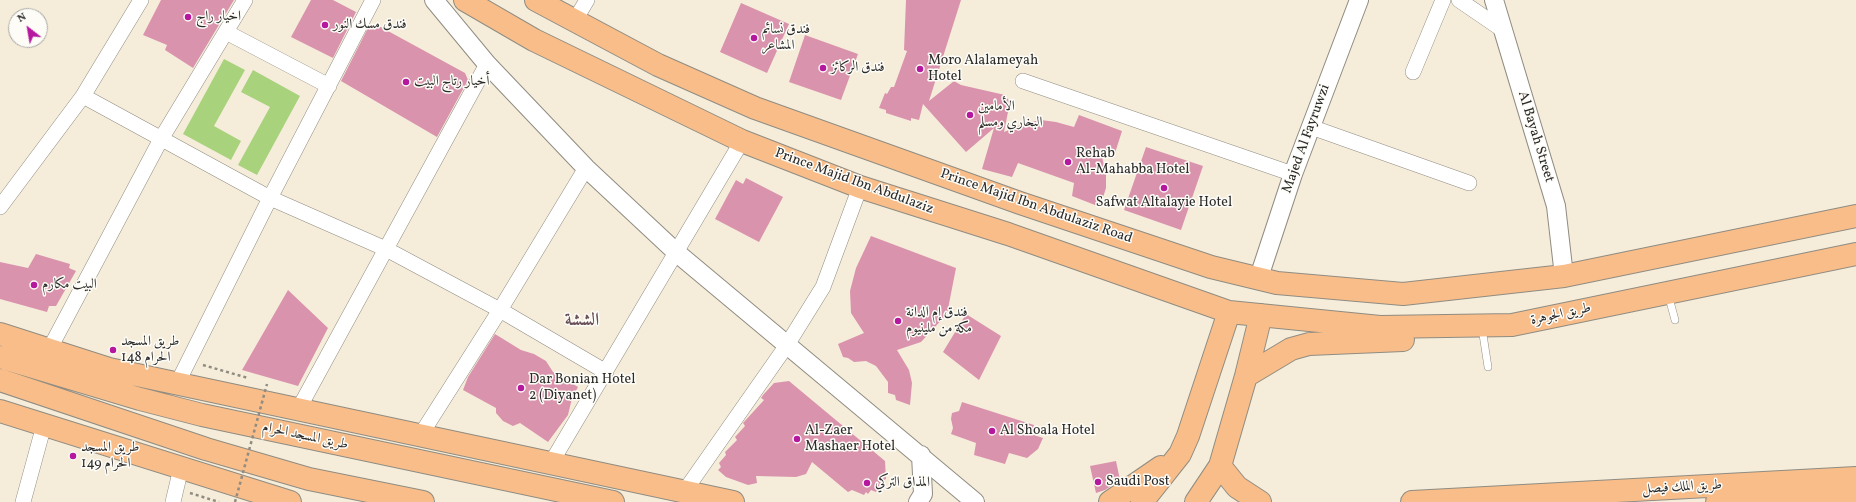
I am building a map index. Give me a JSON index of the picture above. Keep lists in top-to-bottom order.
{
  "streets": {
    "main road": [
      "Prince Majid Ibn Abdulaziz",
      "Prince Majid Ibn Abdulaziz Road",
      "طريق الجوهرة",
      "طريق المسجد الحرام",
      "طريق الملك فيصل"
    ],
    "street": ["Al Bayah Street", "Majed Al Fayruwzi"]
  },
  "crossings": [
    ["Al Bayah Street", "Prince Majid Ibn Abdulaziz Road"],
    ["Majed Al Fayruwzi", "Prince Majid Ibn Abdulaziz Road"],
    ["Prince Majid Ibn Abdulaziz", "طريق الجوهرة"]
  ],
  "districts": ["الششة"],
  "places": [
    "اخيار راج",
    "فندق مسك النور",
    "فندق نسائم المشاعر",
    "فندق الركائز",
    "Moro Alalameyah Hotel",
    "أخيار رتاج البيت",
    "الأمامين البخاري ومسلم",
    "Rehab Al-Mahabba Hotel",
    "Safwat Altalayie Hotel",
    "البيت مكارم",
    "فندق إم الدانة مكة من ملينيوم",
    "طريق المسجد الحرام 148",
    "Dar Bonian Hotel 2 (Diyanet)",
    "Al Shoala Hotel",
    "Al-Zaer Mashaer Hotel",
    "طريق المسجد الحرام 149",
    "Saudi Post",
    "المذاق التركي"
  ],
  "north": "top left"
}
